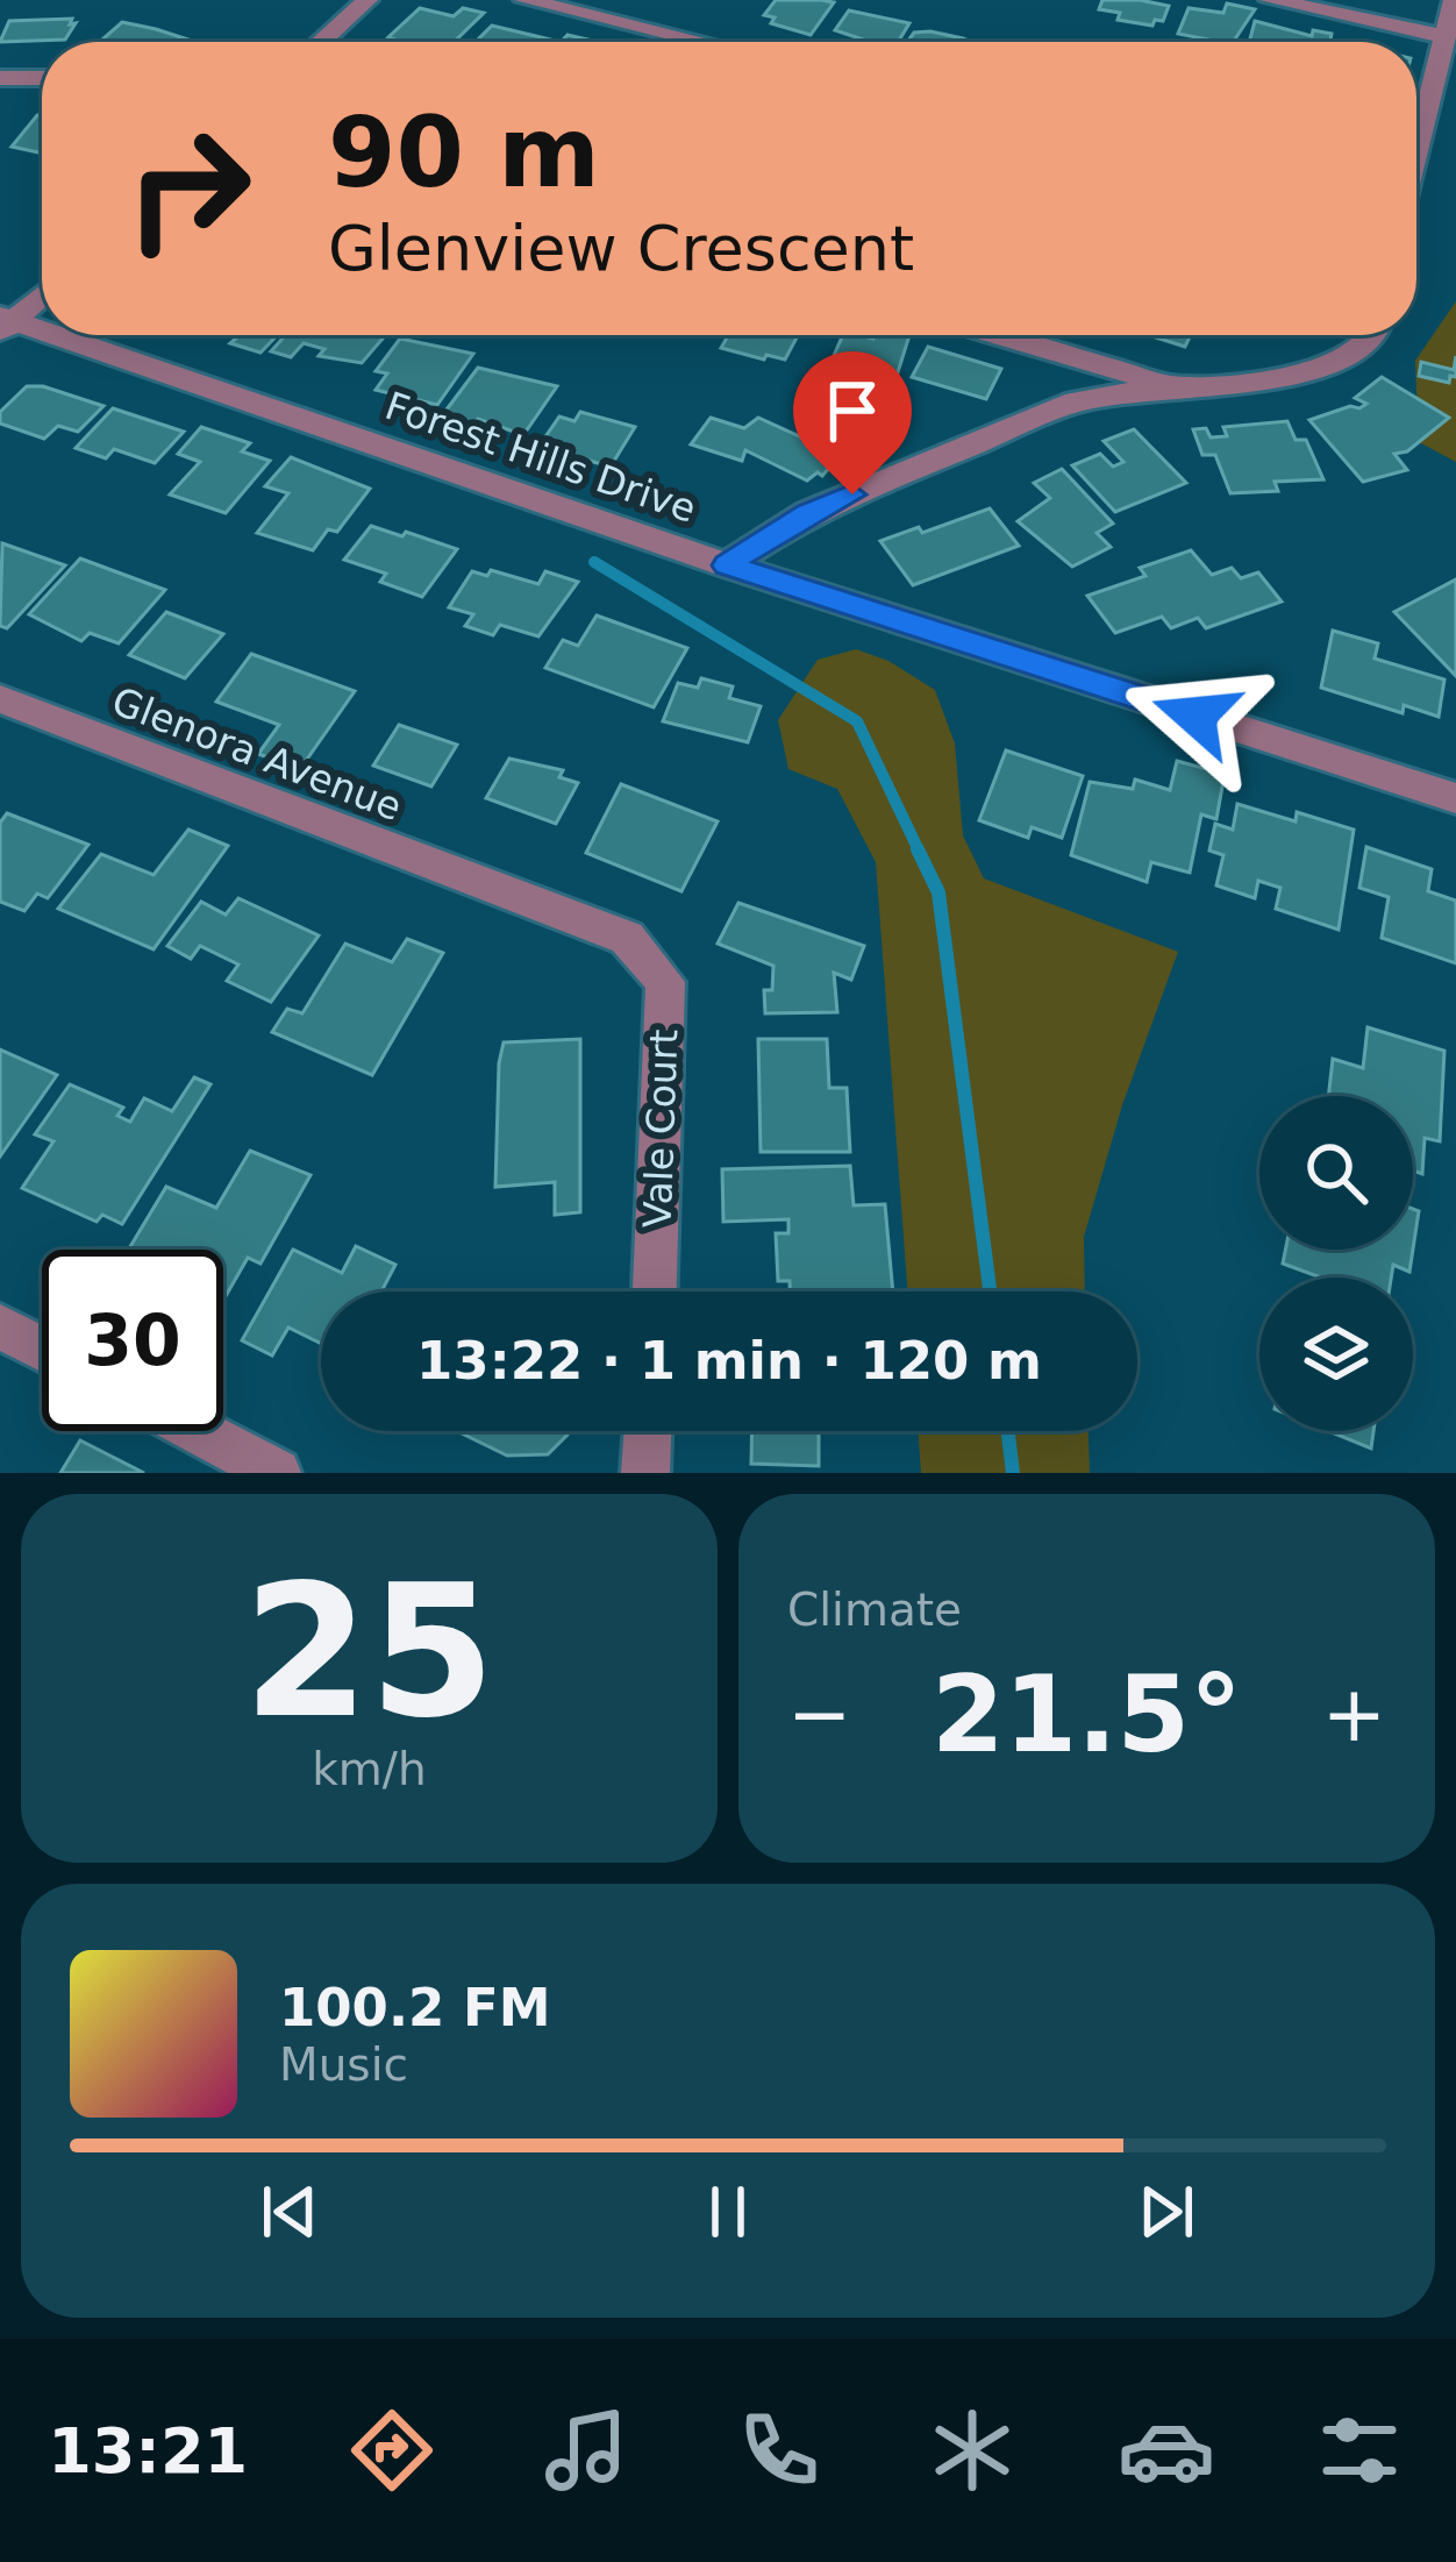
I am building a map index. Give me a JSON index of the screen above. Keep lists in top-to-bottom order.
{
  "streets": {
    "street": ["Forest Hills Drive", "Glenora Avenue", "Vale Court"]
  },
  "crossings": [
    ["Glenora Avenue", "Vale Court"]
  ],
  "page": {
    "turn": ["90 m", "Glenview Crescent"],
    "limit": "30",
    "trip": "13:22 · 1 min · 120 m",
    "tile": [
      ["25", "km/h"],
      "Climate"
    ],
    "heat": ["−", "21.5°", "+"],
    "song": ["100.2 FM", "Music"],
    "tabs": "13:21"
  }
}
